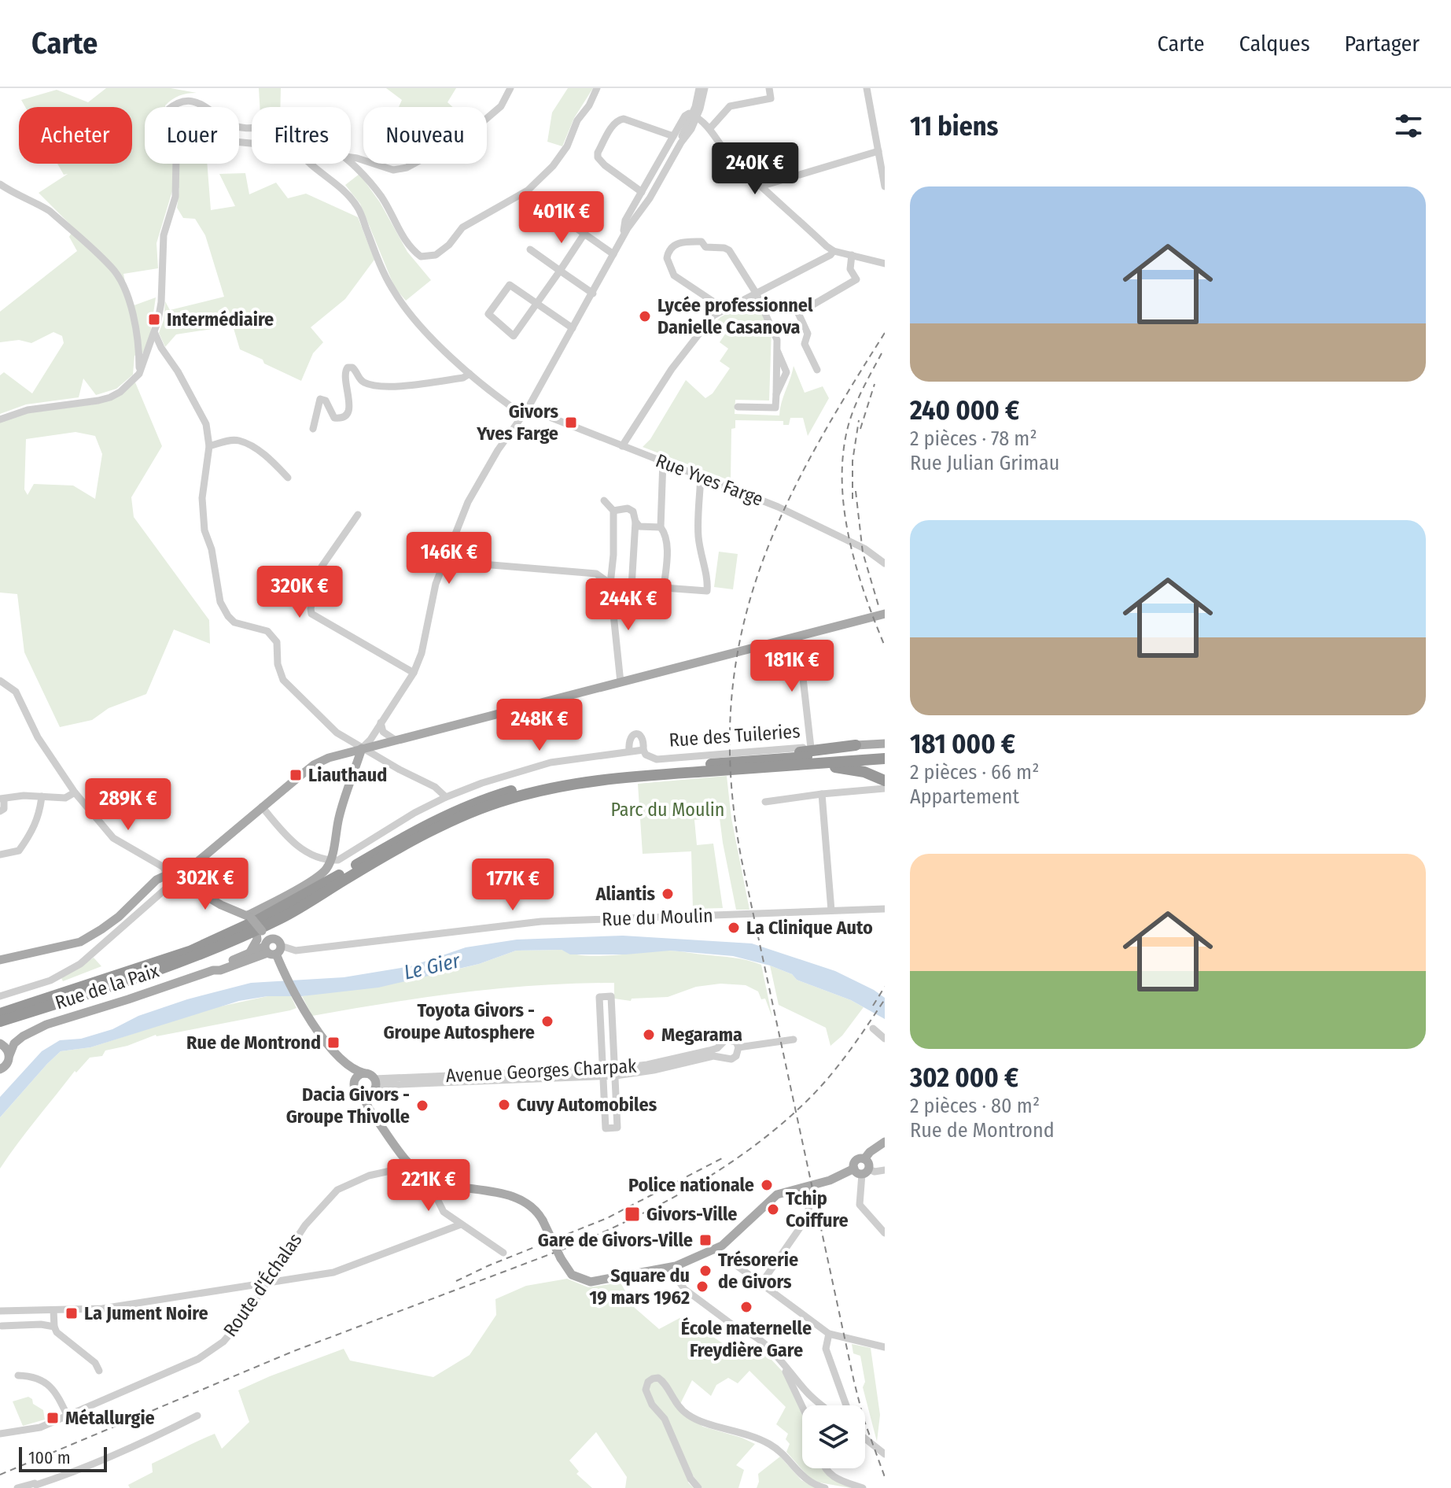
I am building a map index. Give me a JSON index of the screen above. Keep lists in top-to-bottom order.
{
  "streets": {
    "main road": ["Rue des Tuileries", "Rue de la Paix"],
    "street": [
      "Rue Yves Farge",
      "Rue du Moulin",
      "Avenue Georges Charpak",
      "Route d'Échalas"
    ]
  },
  "crossings": [
    ["Rue du Moulin", "Rue de la Paix"]
  ],
  "water": ["Le Gier"],
  "parks": ["Parc du Moulin"],
  "places": {
    "other": [
      "Lycée professionnel Danielle Casanova",
      "Aliantis",
      "La Clinique Auto",
      "Toyota Givors - Groupe Autosphere",
      "Megarama",
      "Cuvy Automobiles",
      "Dacia Givors - Groupe Thivolle",
      "Police nationale",
      "Tchip Coiffure",
      "Trésorerie de Givors",
      "Square du 19 mars 1962",
      "École maternelle Freydière Gare"
    ],
    "transit": [
      "Intermédiaire",
      "Givors Yves Farge",
      "Liauthaud",
      "Rue de Montrond",
      "Givors-Ville",
      "Gare de Givors-Ville",
      "La Jument Noire",
      "Métallurgie"
    ]
  },
  "scale_bar": "100 m",
  "page": {
    "header": "Carte",
    "nav": ["Carte", "Calques", "Partager"],
    "heading": "11 biens",
    "chip": [
      "Acheter",
      "Louer",
      "Filtres",
      "Nouveau"
    ],
    "price": [
      "240K €",
      "401K €",
      "146K €",
      "320K €",
      "244K €",
      "181K €",
      "248K €",
      "289K €",
      "302K €",
      "177K €",
      "221K €"
    ],
    "list": [
      {
        "name": "240 000 €",
        "note": "2 pièces · 78 m² · Rue Julian Grimau"
      },
      {
        "name": "181 000 €",
        "note": "2 pièces · 66 m² · Appartement"
      },
      {
        "name": "302 000 €",
        "note": "2 pièces · 80 m² · Rue de Montrond"
      }
    ],
    "scale": "100 m"
  }
}
